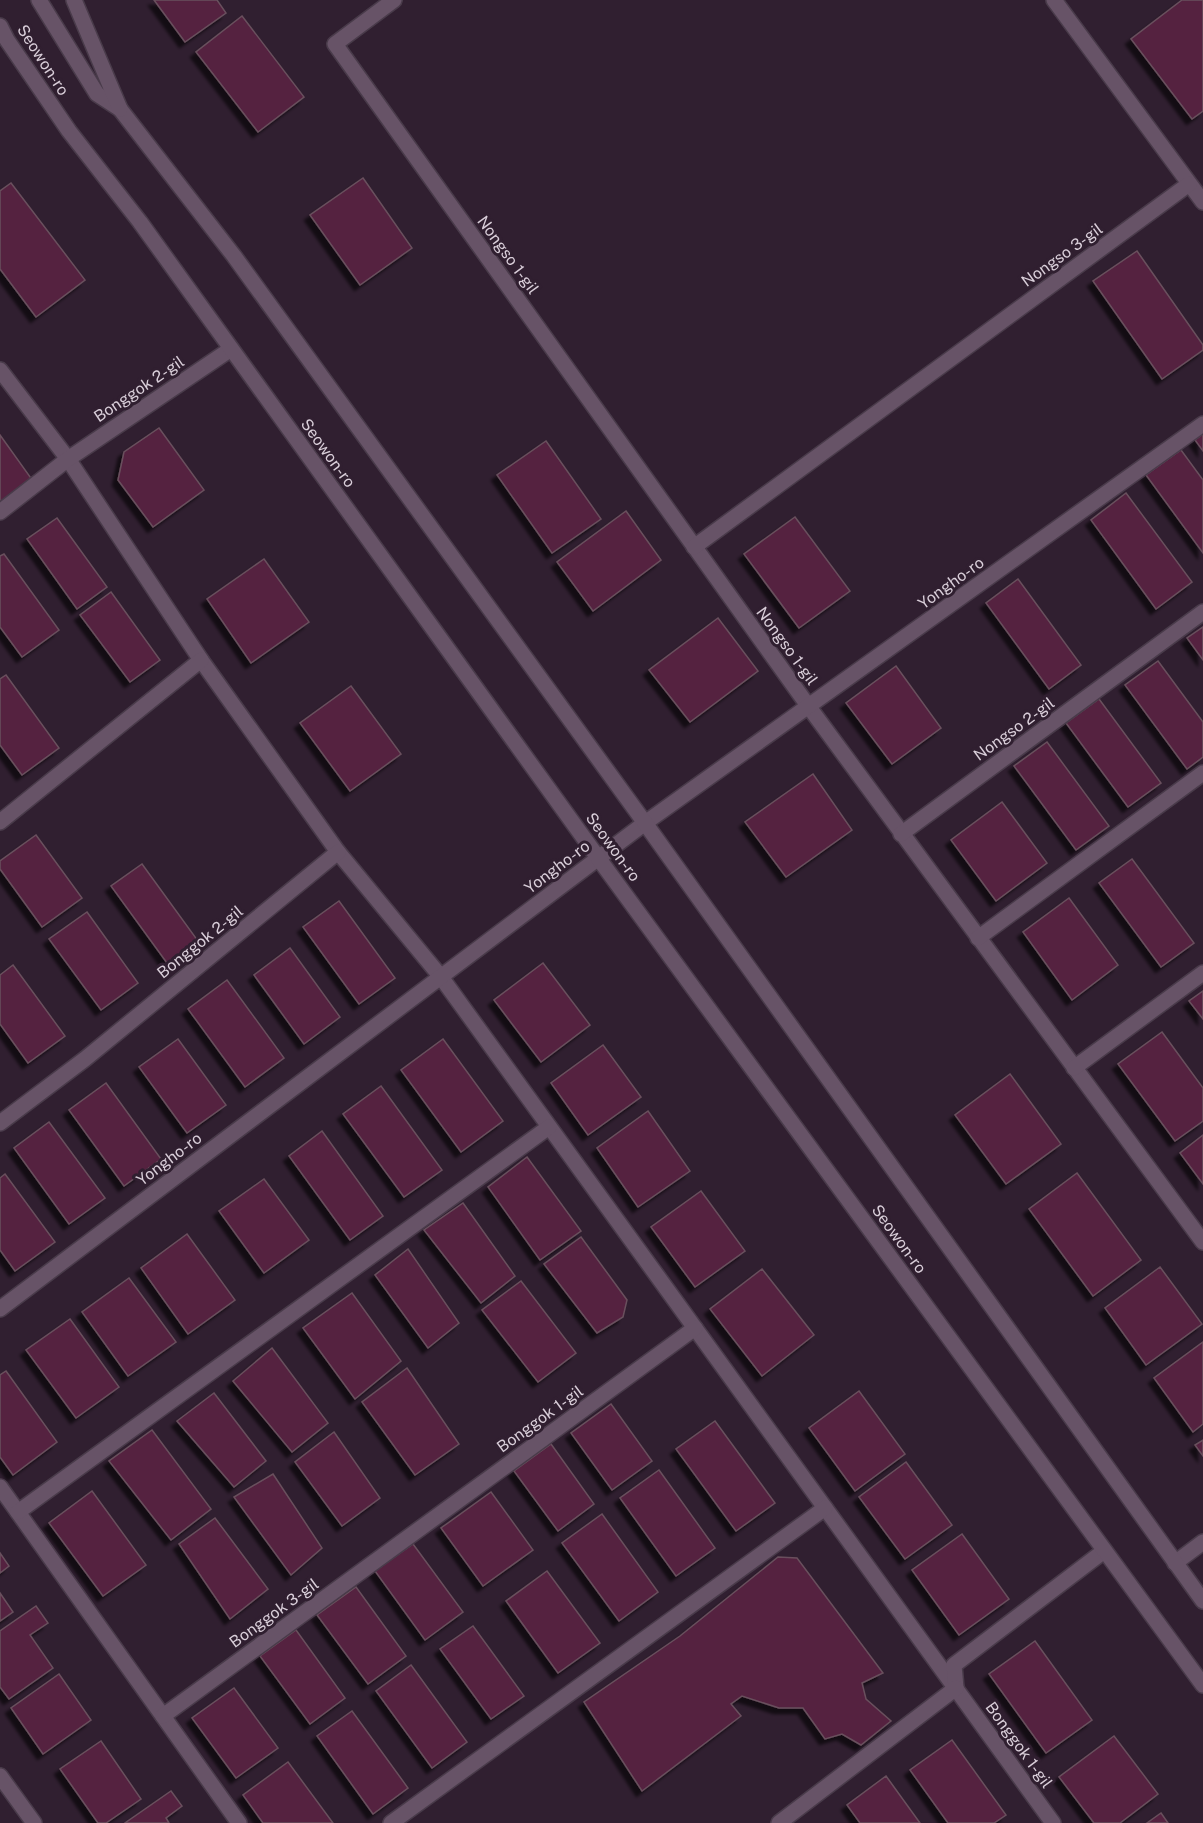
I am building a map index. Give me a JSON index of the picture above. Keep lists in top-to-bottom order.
{
  "streets": {
    "street": [
      "Seowon-ro",
      "Nongso 1-gil",
      "Nongso 3-gil",
      "Bonggok 2-gil",
      "Yongho-ro",
      "Nongso 2-gil",
      "Bonggok 1-gil",
      "Bonggok 3-gil"
    ]
  },
  "crossings": [
    ["Seowon-ro", "Bonggok 2-gil"],
    ["Seowon-ro", "Yongho-ro"],
    ["Nongso 1-gil", "Nongso 3-gil"],
    ["Nongso 1-gil", "Yongho-ro"],
    ["Yongho-ro", "Bonggok 1-gil"],
    ["Bonggok 1-gil", "Bonggok 3-gil"]
  ]
}
